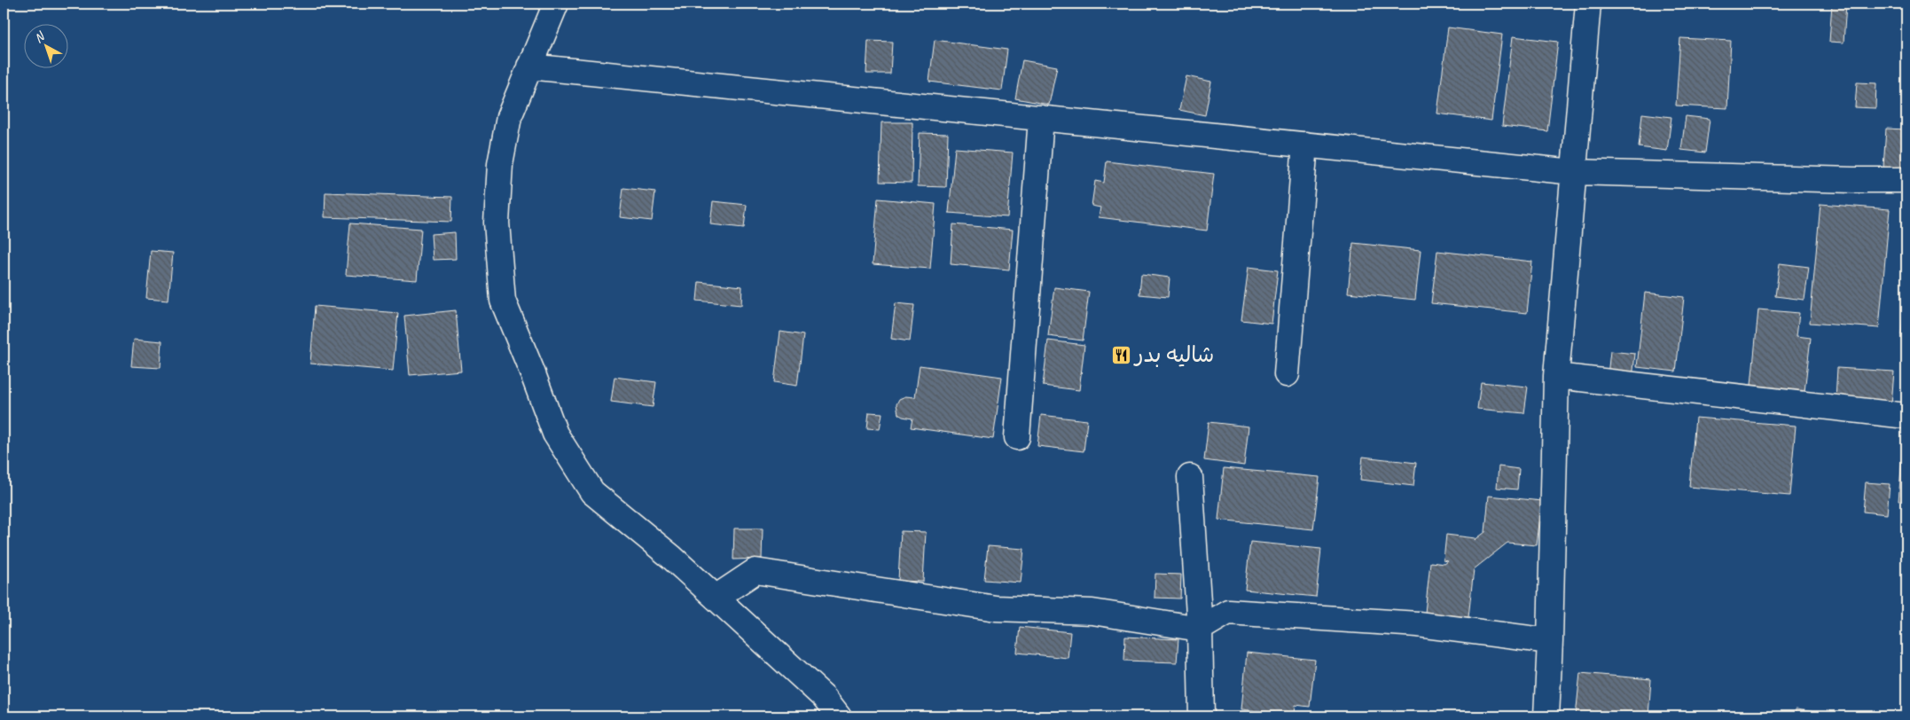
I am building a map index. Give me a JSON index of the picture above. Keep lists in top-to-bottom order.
{
  "places": {
    "restaurant": ["شاليه بدر"]
  },
  "north": "top left"
}
